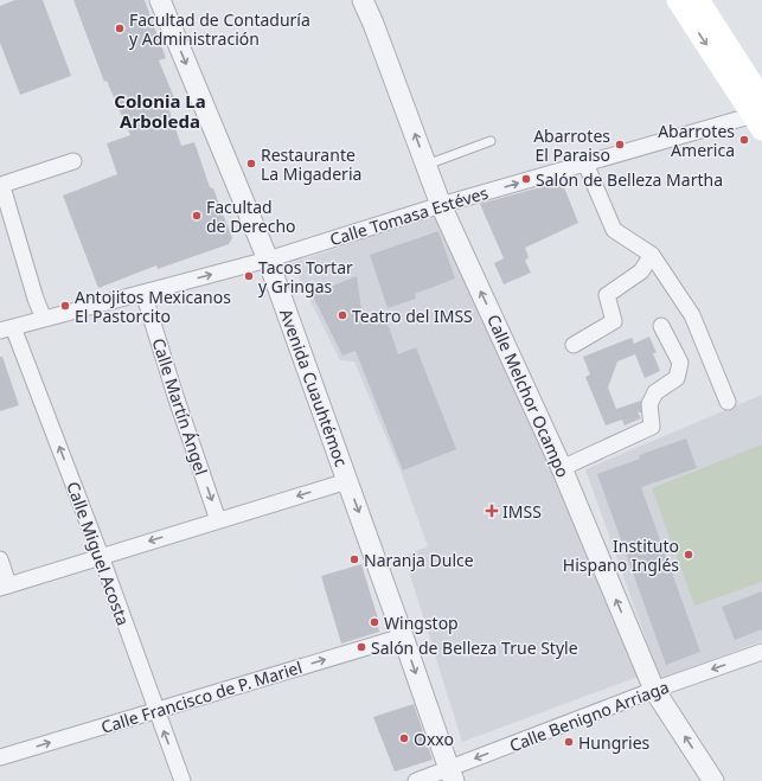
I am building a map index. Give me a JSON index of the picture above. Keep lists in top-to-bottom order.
{
  "streets": {
    "street": [
      "Calle Tomasa Estéves",
      "Avenida Cuauhtémoc",
      "Calle Melchor Ocampo",
      "Calle Martín Ángel",
      "Calle Miguel Acosta",
      "Calle Francisco de P. Mariel",
      "Calle Benigno Arriaga"
    ]
  },
  "crossings": [
    ["Calle Tomasa Estéves", "Avenida Cuauhtémoc"],
    ["Calle Tomasa Estéves", "Calle Melchor Ocampo"],
    ["Calle Tomasa Estéves", "Calle Martín Ángel"],
    ["Calle Tomasa Estéves", "Calle Miguel Acosta"],
    ["Avenida Cuauhtémoc", "Calle Francisco de P. Mariel"],
    ["Avenida Cuauhtémoc", "Calle Benigno Arriaga"],
    ["Calle Melchor Ocampo", "Calle Benigno Arriaga"],
    ["Calle Miguel Acosta", "Calle Francisco de P. Mariel"]
  ],
  "one_way": [
    "Calle Tomasa Estéves",
    "Avenida Cuauhtémoc",
    "Calle Martín Ángel",
    "Calle Miguel Acosta",
    "Calle Francisco de P. Mariel",
    "Calle Benigno Arriaga"
  ],
  "districts": ["Colonia La Arboleda"],
  "places": {
    "other": [
      "Facultad de Contaduría y Administración",
      "Abarrotes America",
      "Abarrotes El Paraiso",
      "Restaurante La Migaderia",
      "Salón de Belleza Martha",
      "Facultad de Derecho",
      "Tacos Tortar y Gringas",
      "Antojitos Mexicanos El Pastorcito",
      "Teatro del IMSS",
      "Instituto Hispano Inglés",
      "Naranja Dulce",
      "Wingstop",
      "Salón de Belleza True Style",
      "Oxxo",
      "Hungries"
    ],
    "health": ["IMSS"]
  }
}
